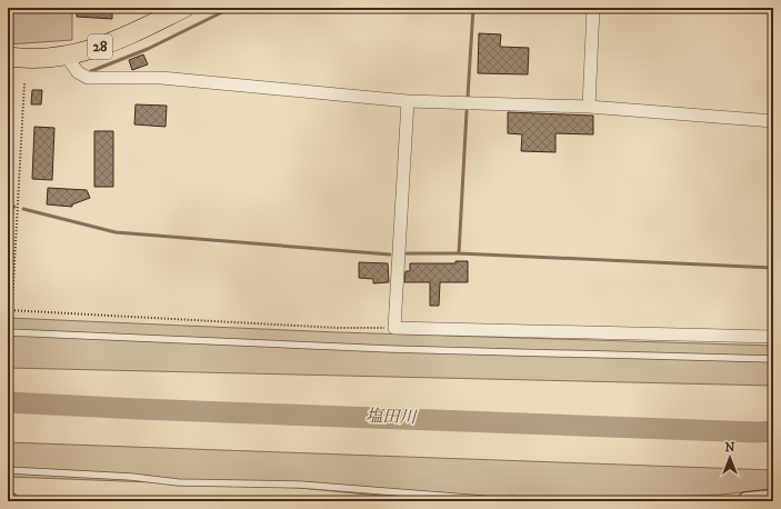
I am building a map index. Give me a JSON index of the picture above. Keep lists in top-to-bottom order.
{
  "streets": {
    "main road": ["28"]
  },
  "water": ["塩田川"],
  "north": "top"
}
